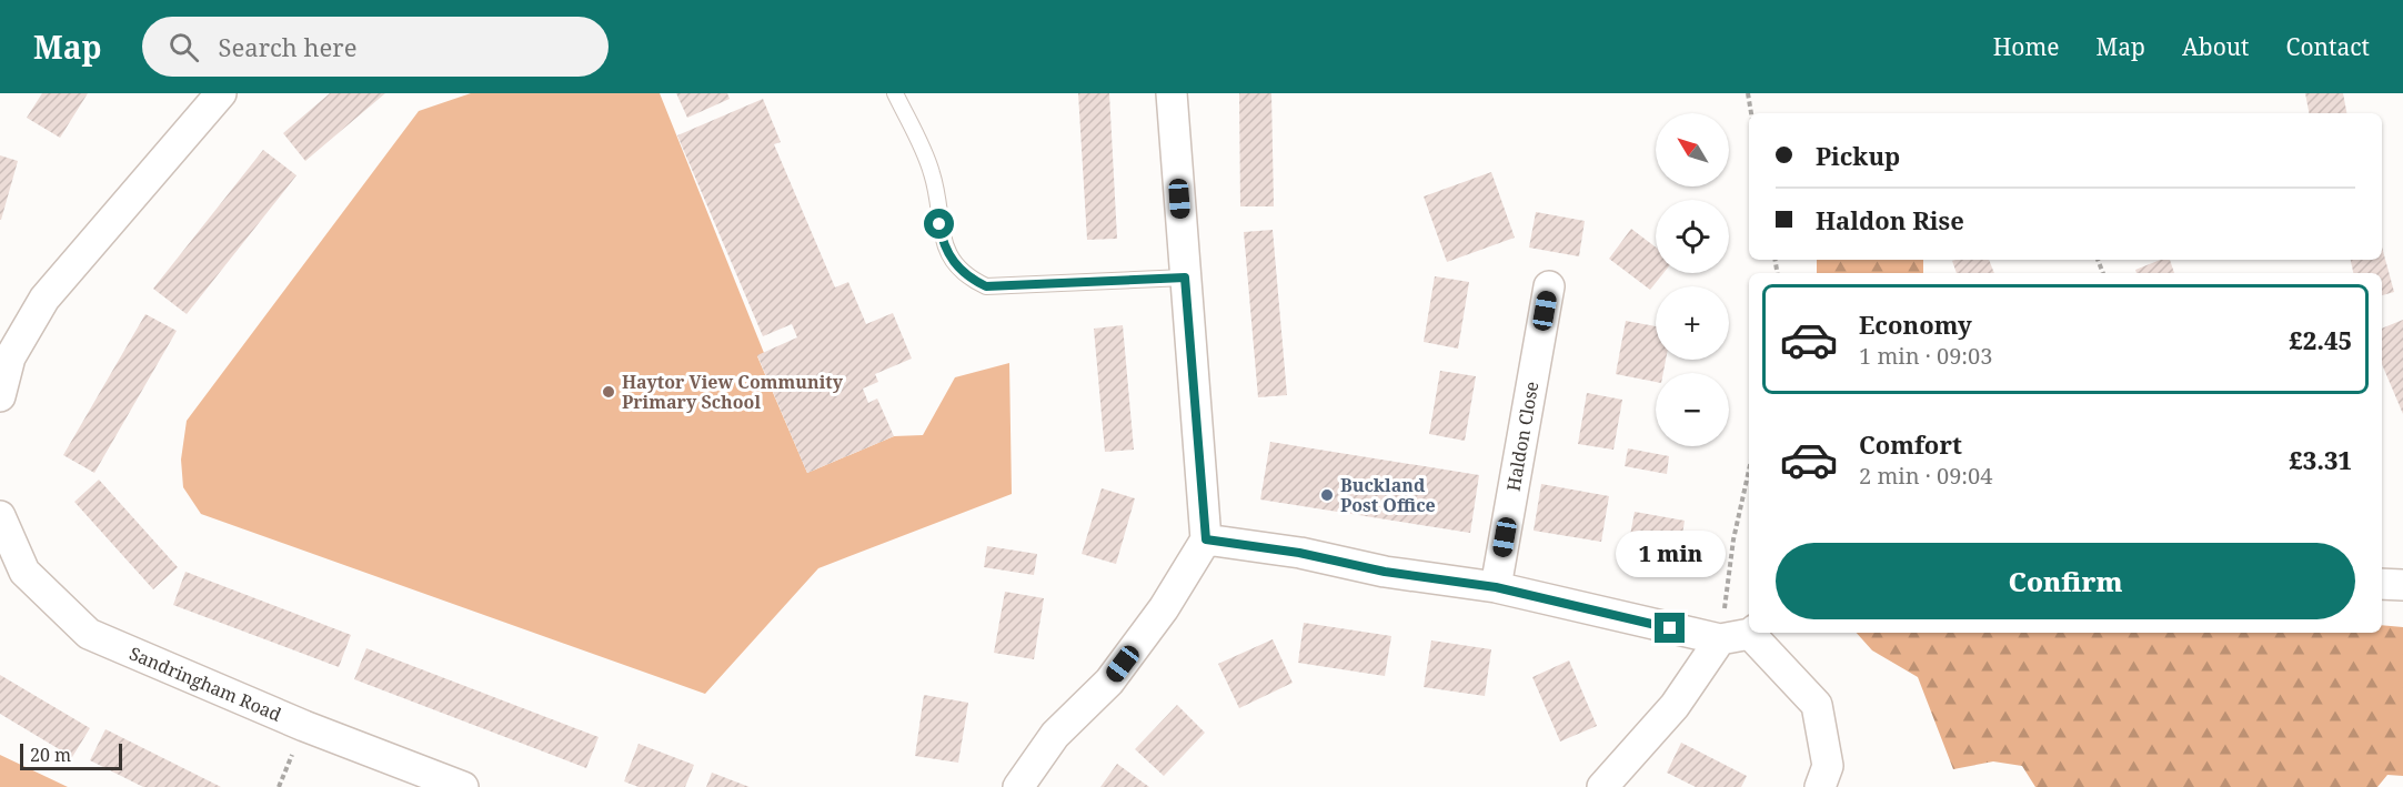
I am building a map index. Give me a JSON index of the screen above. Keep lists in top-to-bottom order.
{
  "streets": {
    "street": ["Haldon Close", "Sandringham Road"]
  },
  "places": ["Haytor View Community Primary School", "Buckland Post Office"],
  "scale_bar": "20 m",
  "north": "top left",
  "page": {
    "header": "Map",
    "search": "Search here",
    "nav": [
      "Home",
      "Map",
      "About",
      "Contact"
    ],
    "map_buttons": ["+", "−"],
    "banner": ["Pickup", "Haldon Rise"],
    "list": [
      {
        "name": "Economy",
        "note": "1 min · 09:03",
        "value": "£2.45"
      },
      {
        "name": "Comfort",
        "note": "2 min · 09:04",
        "value": "£3.31"
      }
    ],
    "buttons": "Confirm",
    "bubble": "1 min",
    "scale": "20 m"
  }
}
